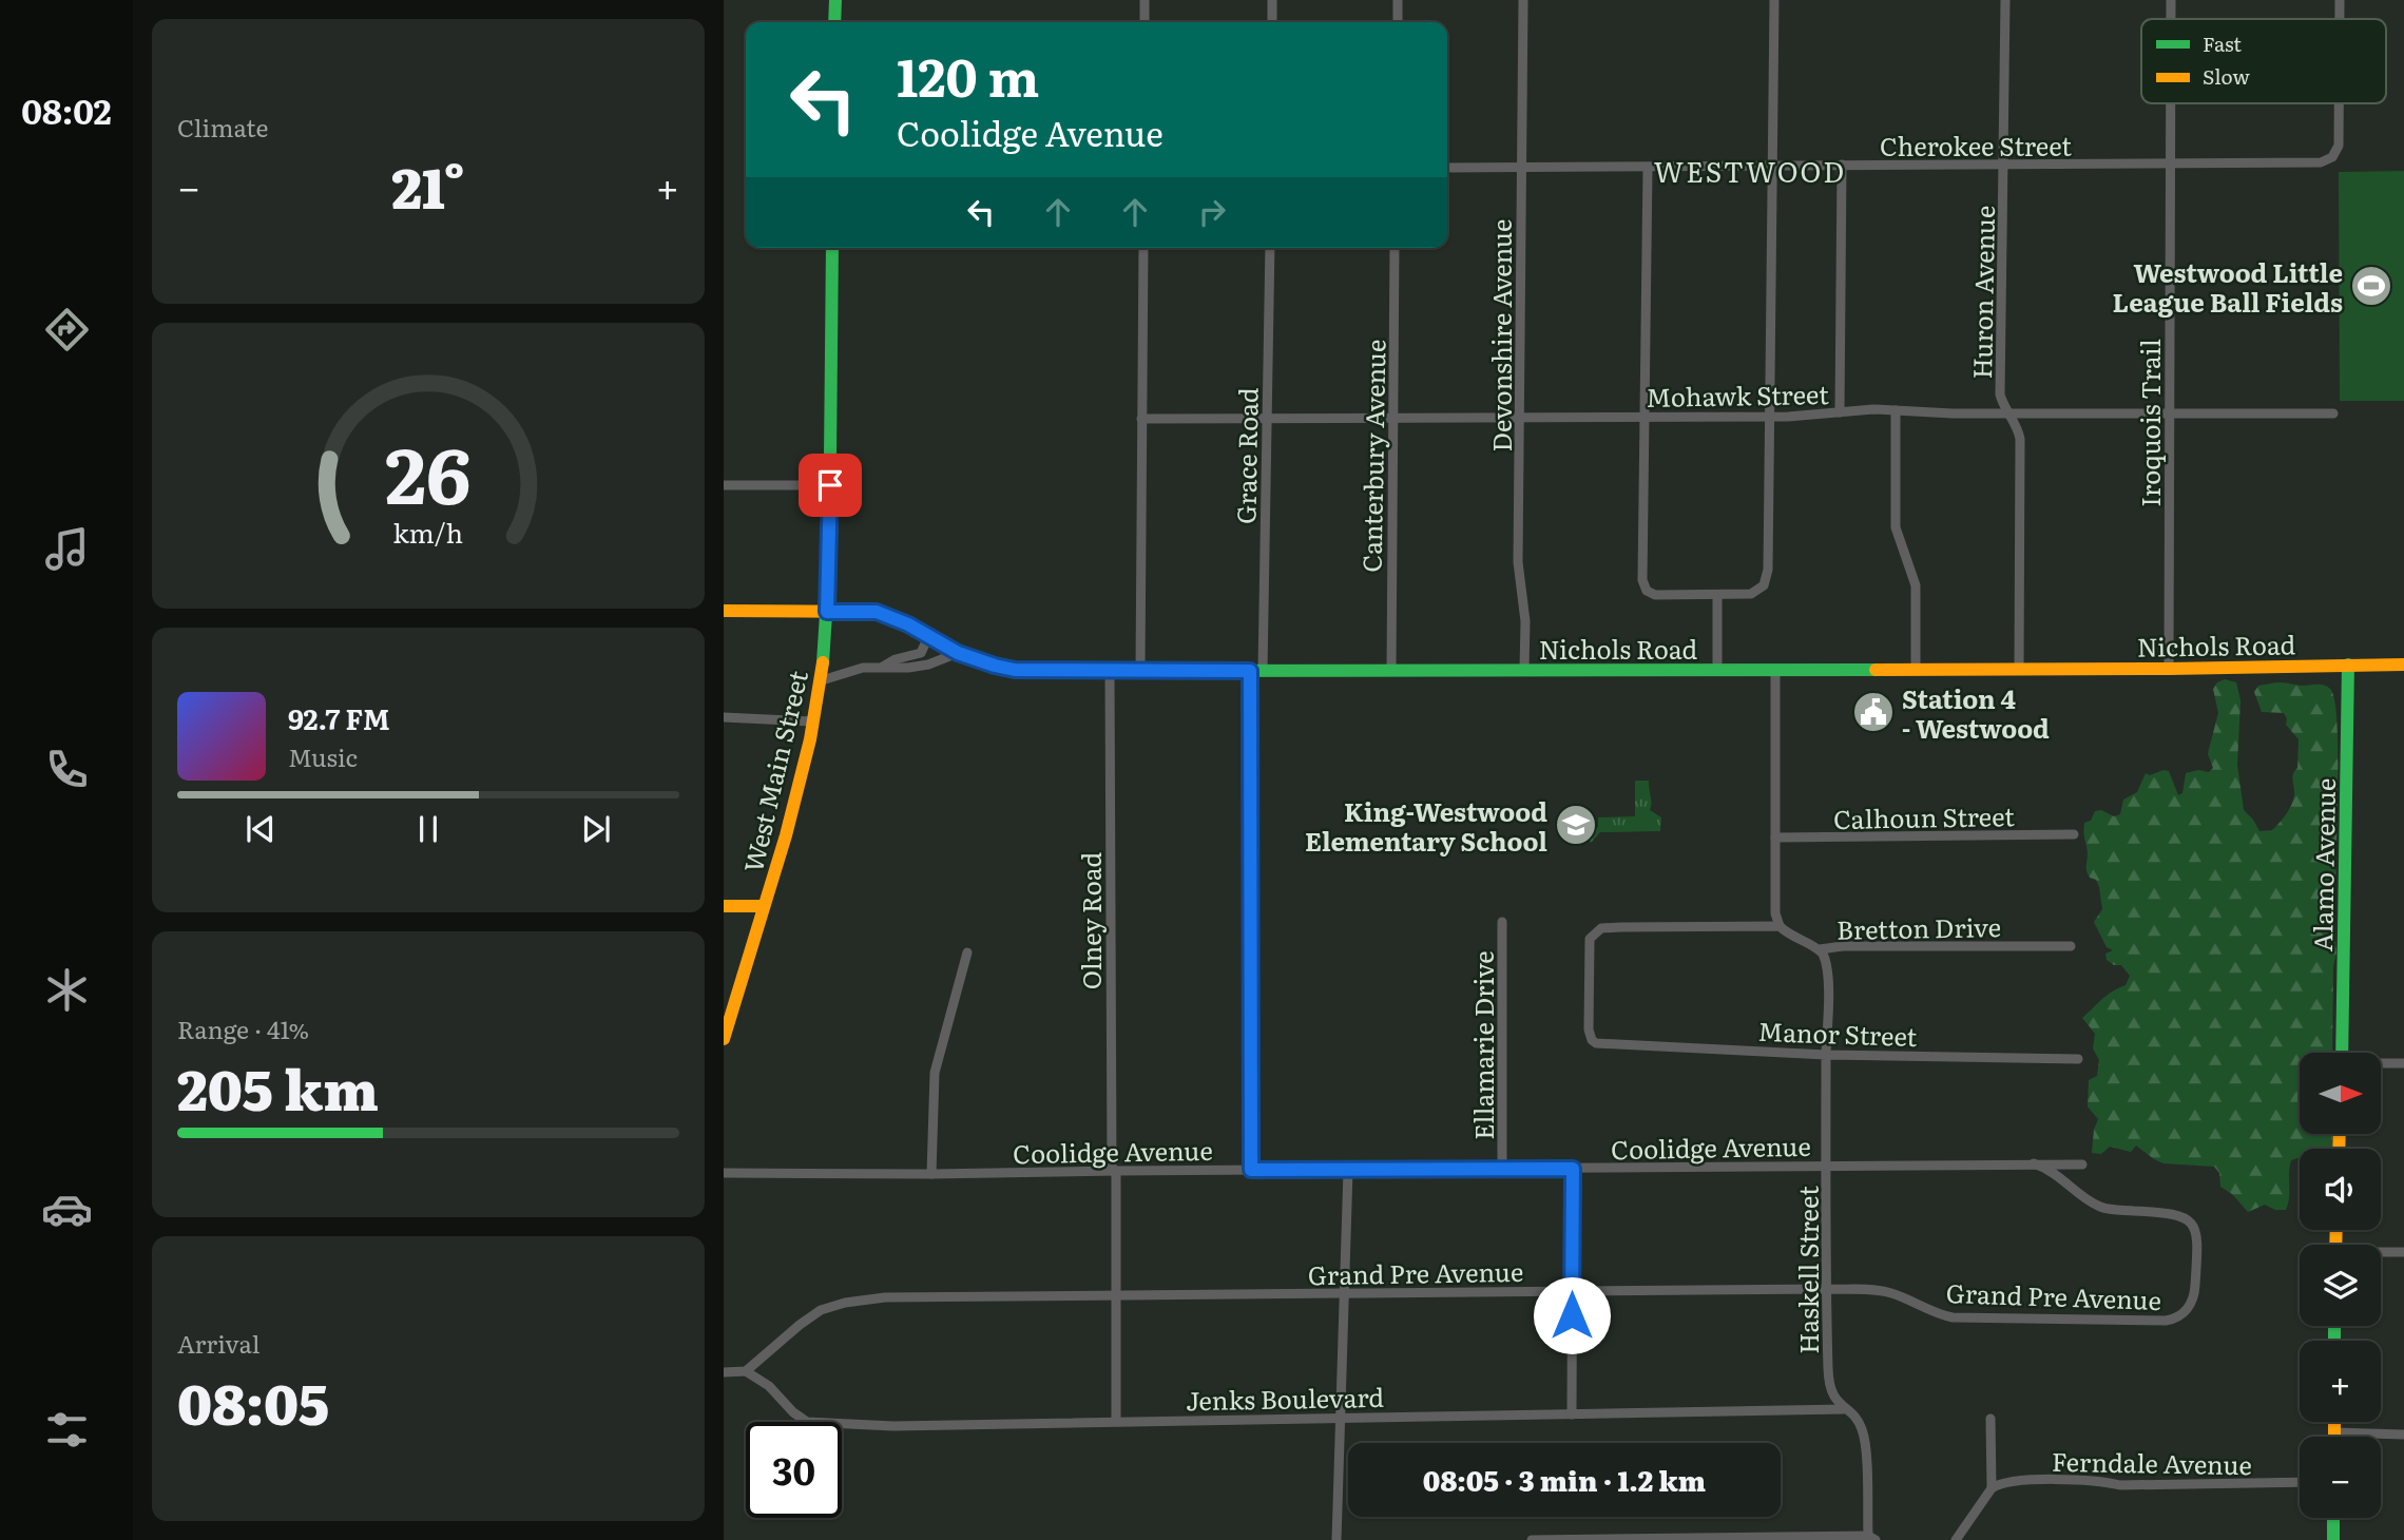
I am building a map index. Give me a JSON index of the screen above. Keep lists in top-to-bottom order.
{
  "streets": {
    "street": [
      "Cherokee Street",
      "Huron Avenue",
      "Devonshire Avenue",
      "Mohawk Street",
      "Iroquois Trail",
      "Grace Road",
      "Canterbury Avenue",
      "Nichols Road",
      "West Main Street",
      "Calhoun Street",
      "Alamo Avenue",
      "Olney Road",
      "Bretton Drive",
      "Manor Street",
      "Ellamarie Drive",
      "Coolidge Avenue",
      "Haskell Street",
      "Grand Pre Avenue",
      "Jenks Boulevard",
      "Ferndale Avenue"
    ]
  },
  "crossings": [
    ["Cherokee Street", "Huron Avenue"],
    ["Cherokee Street", "Devonshire Avenue"],
    ["Cherokee Street", "Iroquois Trail"],
    ["Huron Avenue", "Mohawk Street"],
    ["Huron Avenue", "Nichols Road"],
    ["Devonshire Avenue", "Mohawk Street"],
    ["Devonshire Avenue", "Nichols Road"],
    ["Mohawk Street", "Iroquois Trail"],
    ["Mohawk Street", "Grace Road"],
    ["Mohawk Street", "Canterbury Avenue"],
    ["Iroquois Trail", "Nichols Road"],
    ["Grace Road", "Nichols Road"],
    ["Grace Road", "Coolidge Avenue"],
    ["Canterbury Avenue", "Nichols Road"],
    ["Nichols Road", "West Main Street"],
    ["Nichols Road", "Alamo Avenue"],
    ["Nichols Road", "Olney Road"],
    ["Olney Road", "Coolidge Avenue"],
    ["Olney Road", "Grand Pre Avenue"],
    ["Olney Road", "Jenks Boulevard"],
    ["Bretton Drive", "Manor Street"],
    ["Bretton Drive", "Haskell Street"],
    ["Manor Street", "Haskell Street"],
    ["Ellamarie Drive", "Coolidge Avenue"],
    ["Coolidge Avenue", "Haskell Street"],
    ["Coolidge Avenue", "Grand Pre Avenue"],
    ["Haskell Street", "Grand Pre Avenue"],
    ["Haskell Street", "Jenks Boulevard"],
    ["Grand Pre Avenue", "Jenks Boulevard"]
  ],
  "districts": ["WESTWOOD"],
  "places": {
    "sports": ["Westwood Little League Ball Fields"],
    "public building": ["Station 4 - Westwood"],
    "school or university": ["King-Westwood Elementary School"]
  },
  "legend": ["Fast", "Slow"],
  "north": "right",
  "page": {
    "tabs": "08:02",
    "tile": [
      "Climate",
      ["Range · 41%", "205 km"],
      ["Arrival", "08:05"]
    ],
    "turn": ["120 m", "Coolidge Avenue"],
    "heat": ["−", "21°", "+"],
    "song": ["92.7 FM", "Music"],
    "map_buttons": ["+", "−"],
    "limit": "30",
    "trip": "08:05 · 3 min · 1.2 km",
    "gauge": ["26", "km/h"]
  }
}
